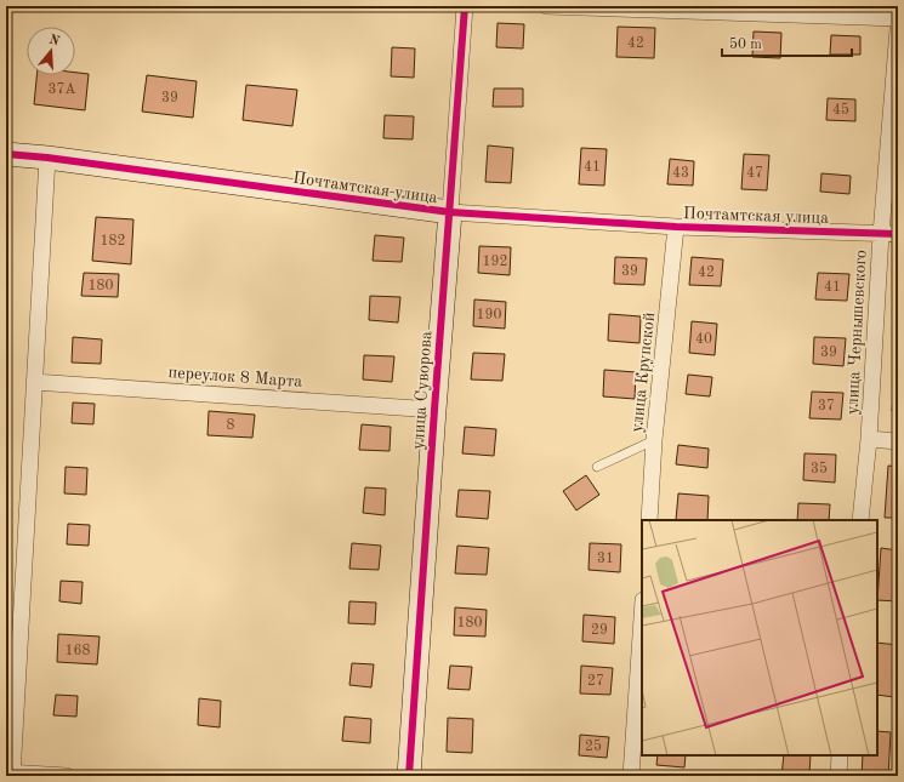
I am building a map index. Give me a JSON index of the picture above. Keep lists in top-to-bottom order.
{
  "streets": {
    "street": [
      "Почтамтская улица",
      "улица Чернышевского",
      "улица Крупской",
      "переулок 8 Марта",
      "улица Суворова"
    ]
  },
  "crossings": [
    ["Почтамтская улица", "улица Чернышевского"],
    ["Почтамтская улица", "улица Крупской"],
    ["Почтамтская улица", "улица Суворова"],
    ["переулок 8 Марта", "улица Суворова"]
  ],
  "house_numbers": [
    "42",
    "37А",
    "39",
    "45",
    "41",
    "43",
    "47",
    "182",
    "192",
    "39",
    "42",
    "180",
    "41",
    "190",
    "40",
    "39",
    "37",
    "8",
    "35",
    "31",
    "180",
    "29",
    "168",
    "27",
    "25"
  ],
  "scale_bar": "50 m",
  "north": "top"
}
